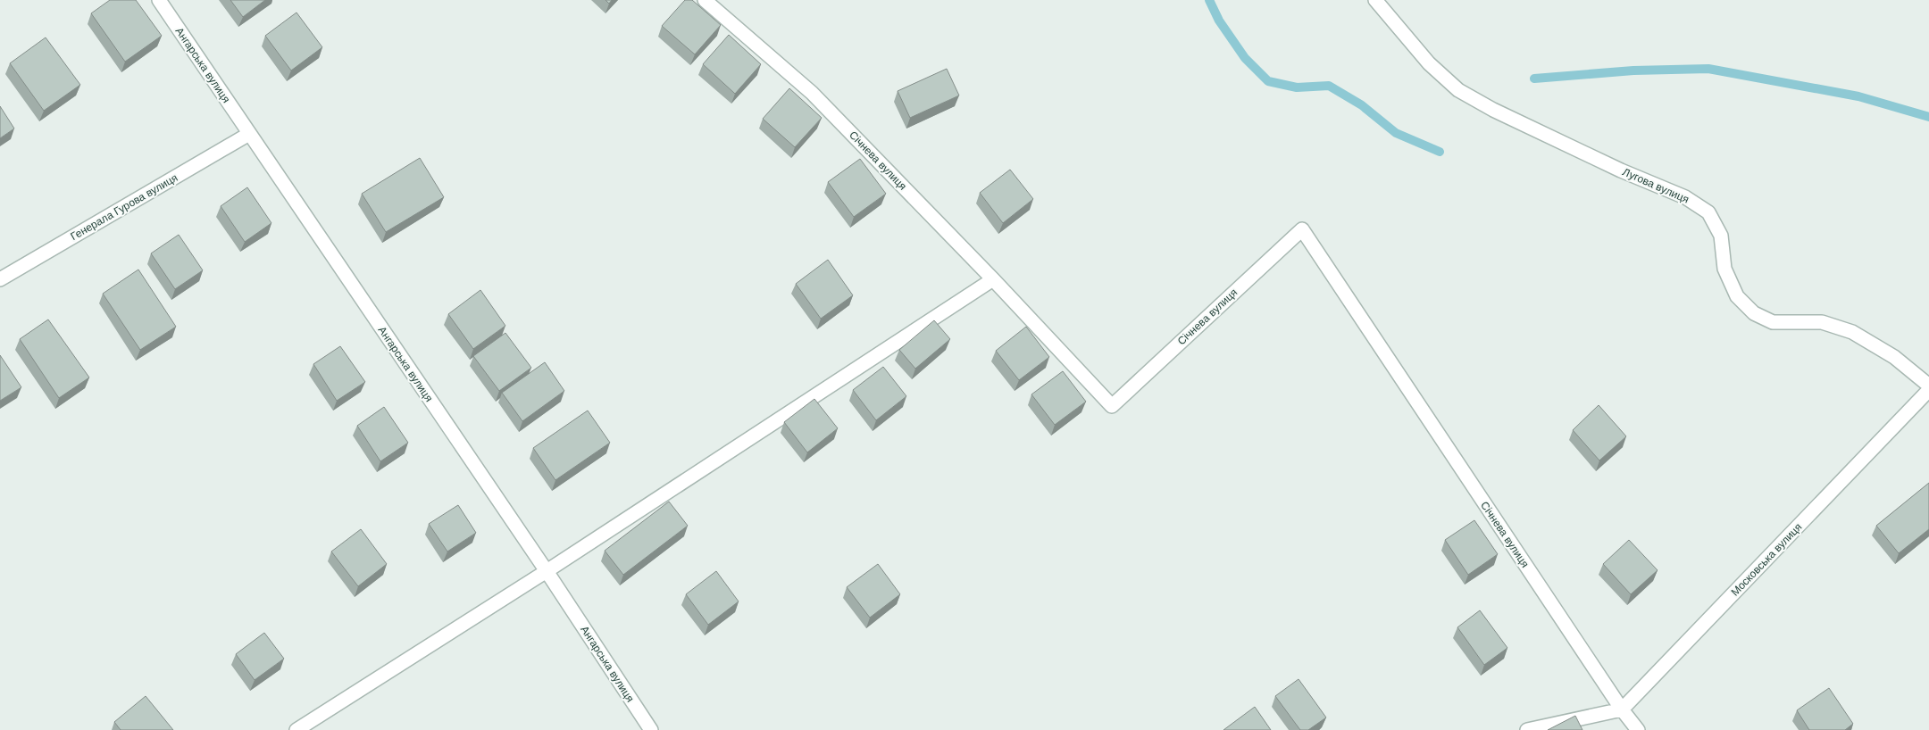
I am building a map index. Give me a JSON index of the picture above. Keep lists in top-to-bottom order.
{
  "streets": {
    "street": [
      "Ангарська вулиця",
      "Січнева вулиця",
      "Лугова вулиця",
      "Генерала Гурова вулиця",
      "Московська вулиця"
    ]
  },
  "crossings": [
    ["Ангарська вулиця", "Генерала Гурова вулиця"],
    ["Січнева вулиця", "Московська вулиця"]
  ]
}
